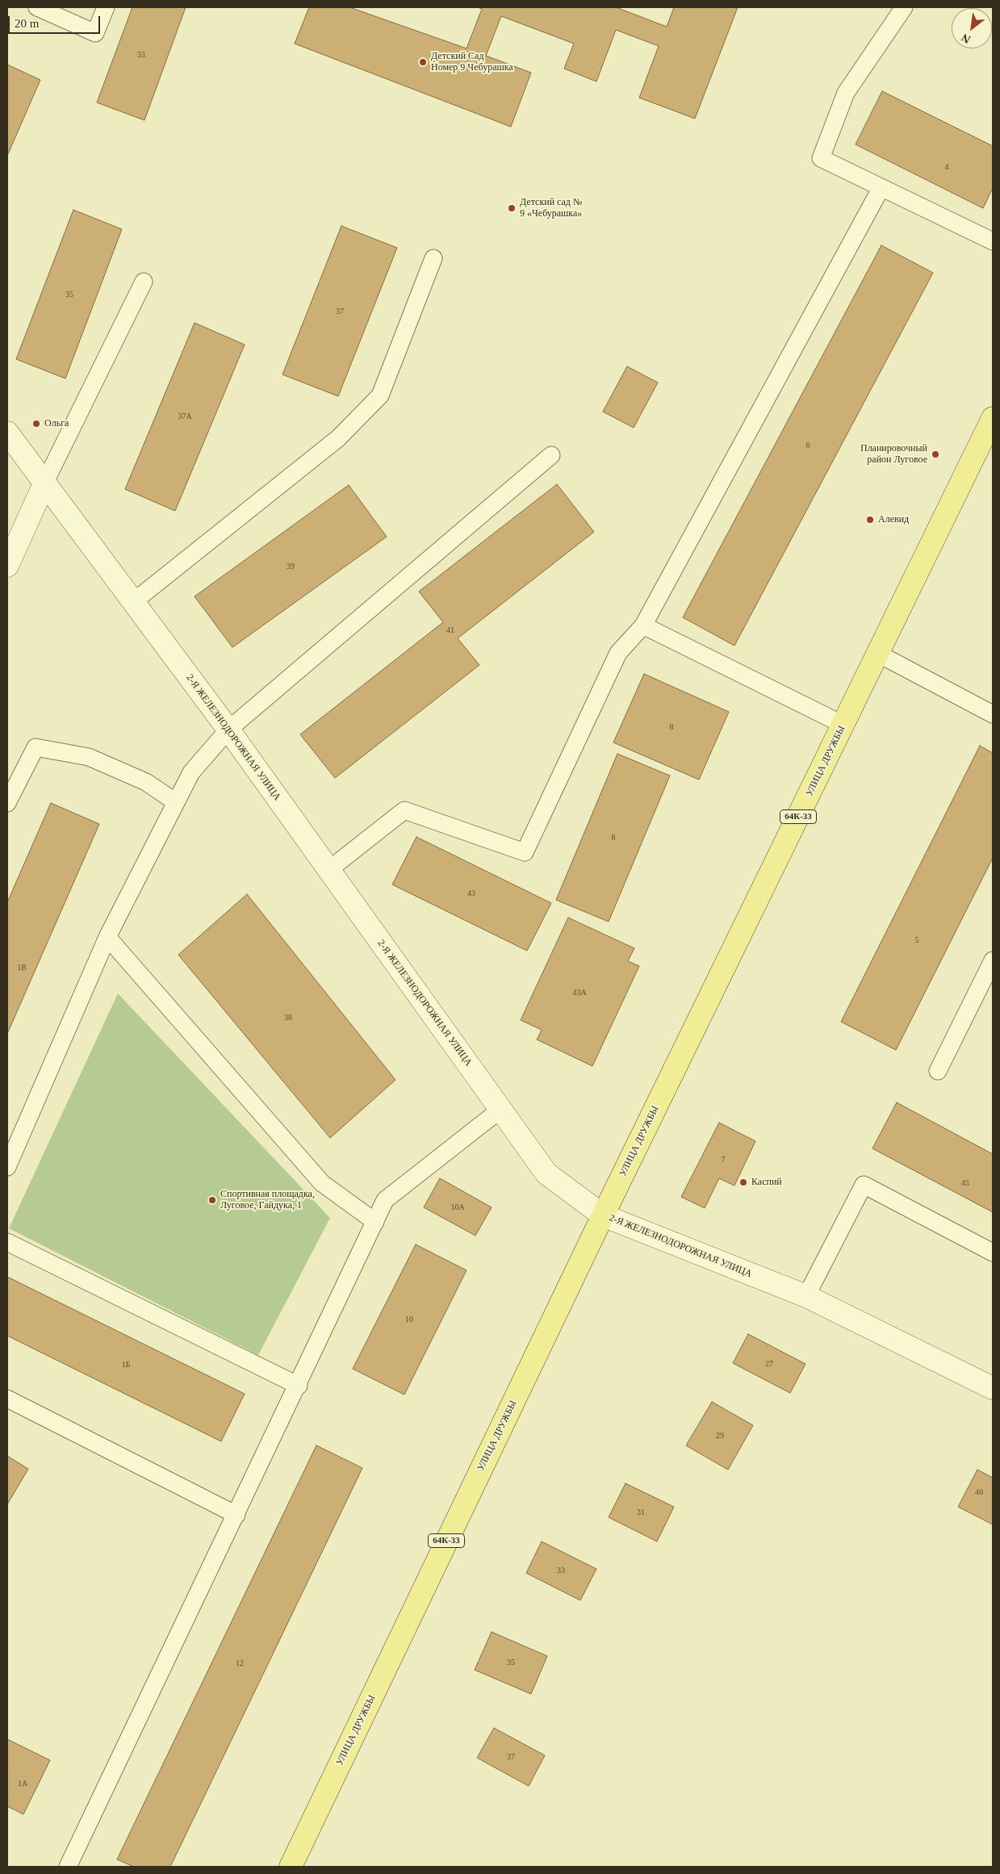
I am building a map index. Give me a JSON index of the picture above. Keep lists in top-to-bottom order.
{
  "streets": {
    "main road": ["УЛИЦА ДРУЖБЫ", "64К-33"],
    "street": ["2-Я ЖЕЛЕЗНОДОРОЖНАЯ УЛИЦА"]
  },
  "crossings": [
    ["2-Я ЖЕЛЕЗНОДОРОЖНАЯ УЛИЦА", "УЛИЦА ДРУЖБЫ"]
  ],
  "places": [
    "Детский Сад Номер 9 Чебурашка",
    "Детский сад № 9 «Чебурашка»",
    "Ольга",
    "Планировочный район Луговое",
    "Алевид",
    "Каспий",
    "Спортивная площадка, Луговое, Гайдука, 1"
  ],
  "house_numbers": [
    "33",
    "4",
    "35",
    "37",
    "37А",
    "6",
    "39",
    "41",
    "8",
    "8",
    "43",
    "5",
    "1В",
    "43А",
    "38",
    "7",
    "45",
    "10А",
    "10",
    "27",
    "1Б",
    "29",
    "40",
    "31",
    "33",
    "35",
    "12",
    "37",
    "1А"
  ],
  "scale_bar": "20 m",
  "north": "bottom left"
}
